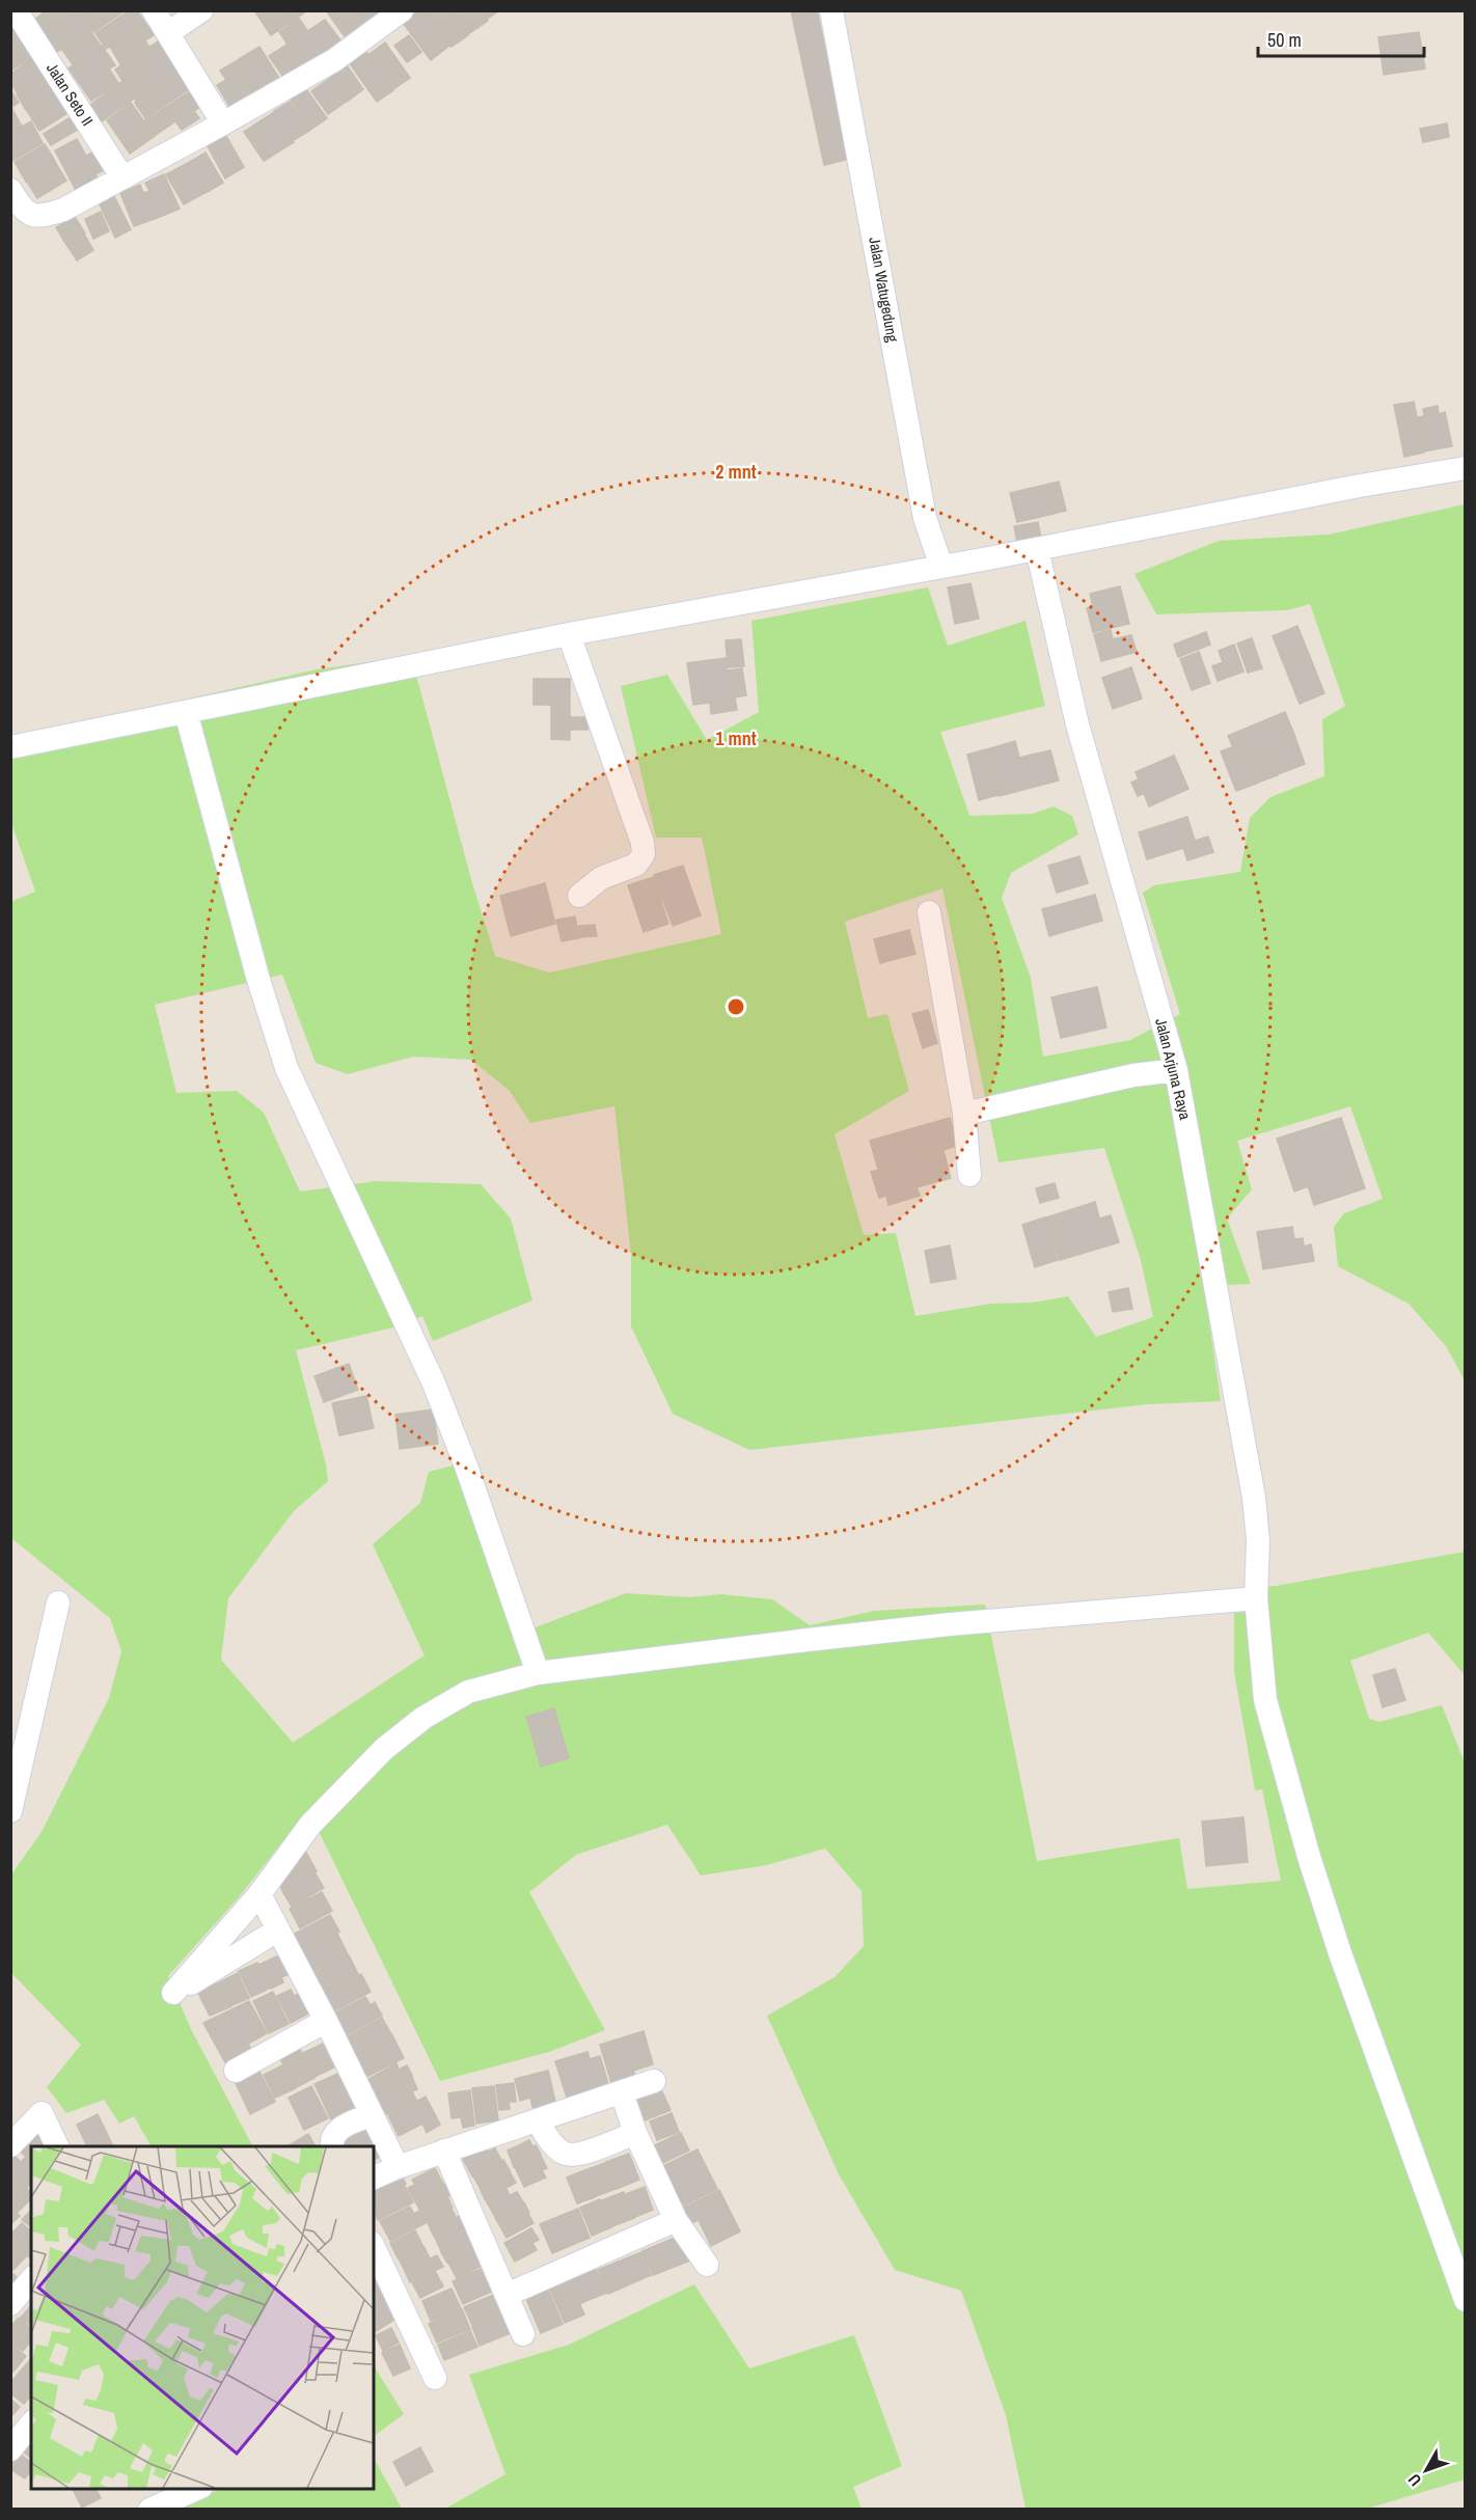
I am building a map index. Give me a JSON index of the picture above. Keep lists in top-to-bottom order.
{
  "streets": {
    "street": ["Jalan Seto II", "Jalan Watugedung", "Jalan Arjuna Raya"]
  },
  "scale_bar": "50 m",
  "north": "bottom left",
  "rings": ["2 mnt", "1 mnt"]
}
